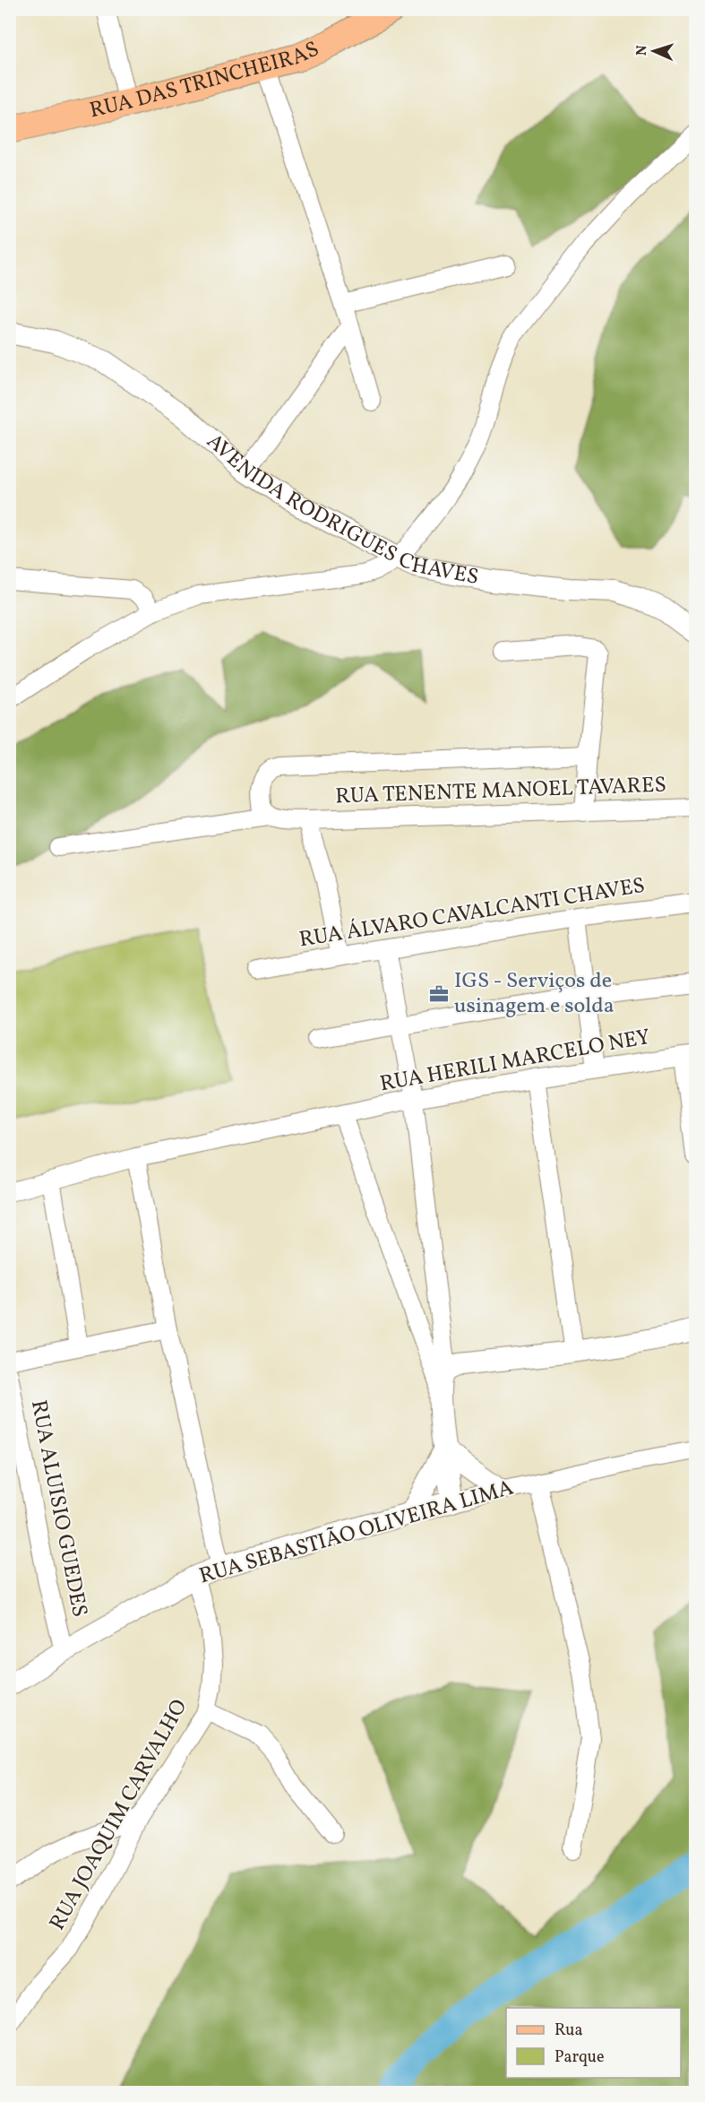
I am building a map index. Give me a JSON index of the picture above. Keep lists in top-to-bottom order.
{
  "streets": {
    "main road": ["RUA DAS TRINCHEIRAS"],
    "street": [
      "AVENIDA RODRIGUES CHAVES",
      "RUA TENENTE MANOEL TAVARES",
      "RUA ÁLVARO CAVALCANTI CHAVES",
      "RUA HERILI MARCELO NEY",
      "RUA ALUISIO GUEDES",
      "RUA SEBASTIÃO OLIVEIRA LIMA",
      "RUA JOAQUIM CARVALHO"
    ]
  },
  "crossings": [
    ["RUA ALUISIO GUEDES", "RUA SEBASTIÃO OLIVEIRA LIMA"],
    ["RUA SEBASTIÃO OLIVEIRA LIMA", "RUA JOAQUIM CARVALHO"]
  ],
  "places": {
    "office": ["IGS - Serviços de usinagem e solda"]
  },
  "legend": ["Rua", "Parque"],
  "north": "left"
}
